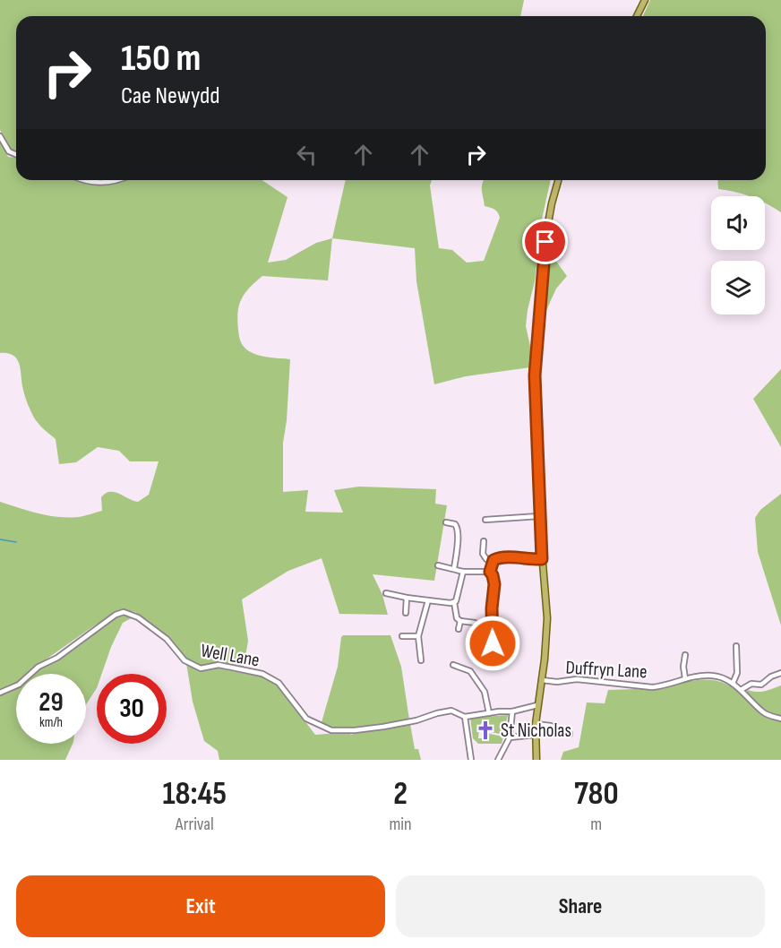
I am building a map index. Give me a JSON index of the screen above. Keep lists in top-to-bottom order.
{
  "streets": {
    "street": ["Well Lane", "Duffryn Lane"]
  },
  "places": {
    "church": ["St Nicholas"]
  },
  "page": {
    "turn": ["150 m", "Cae Newydd"],
    "speed": "29 km/h",
    "limit": "30",
    "eta": [
      "18:45",
      "Arrival",
      "2",
      "min",
      "780",
      "m"
    ],
    "buttons": ["Exit", "Share"]
  }
}
